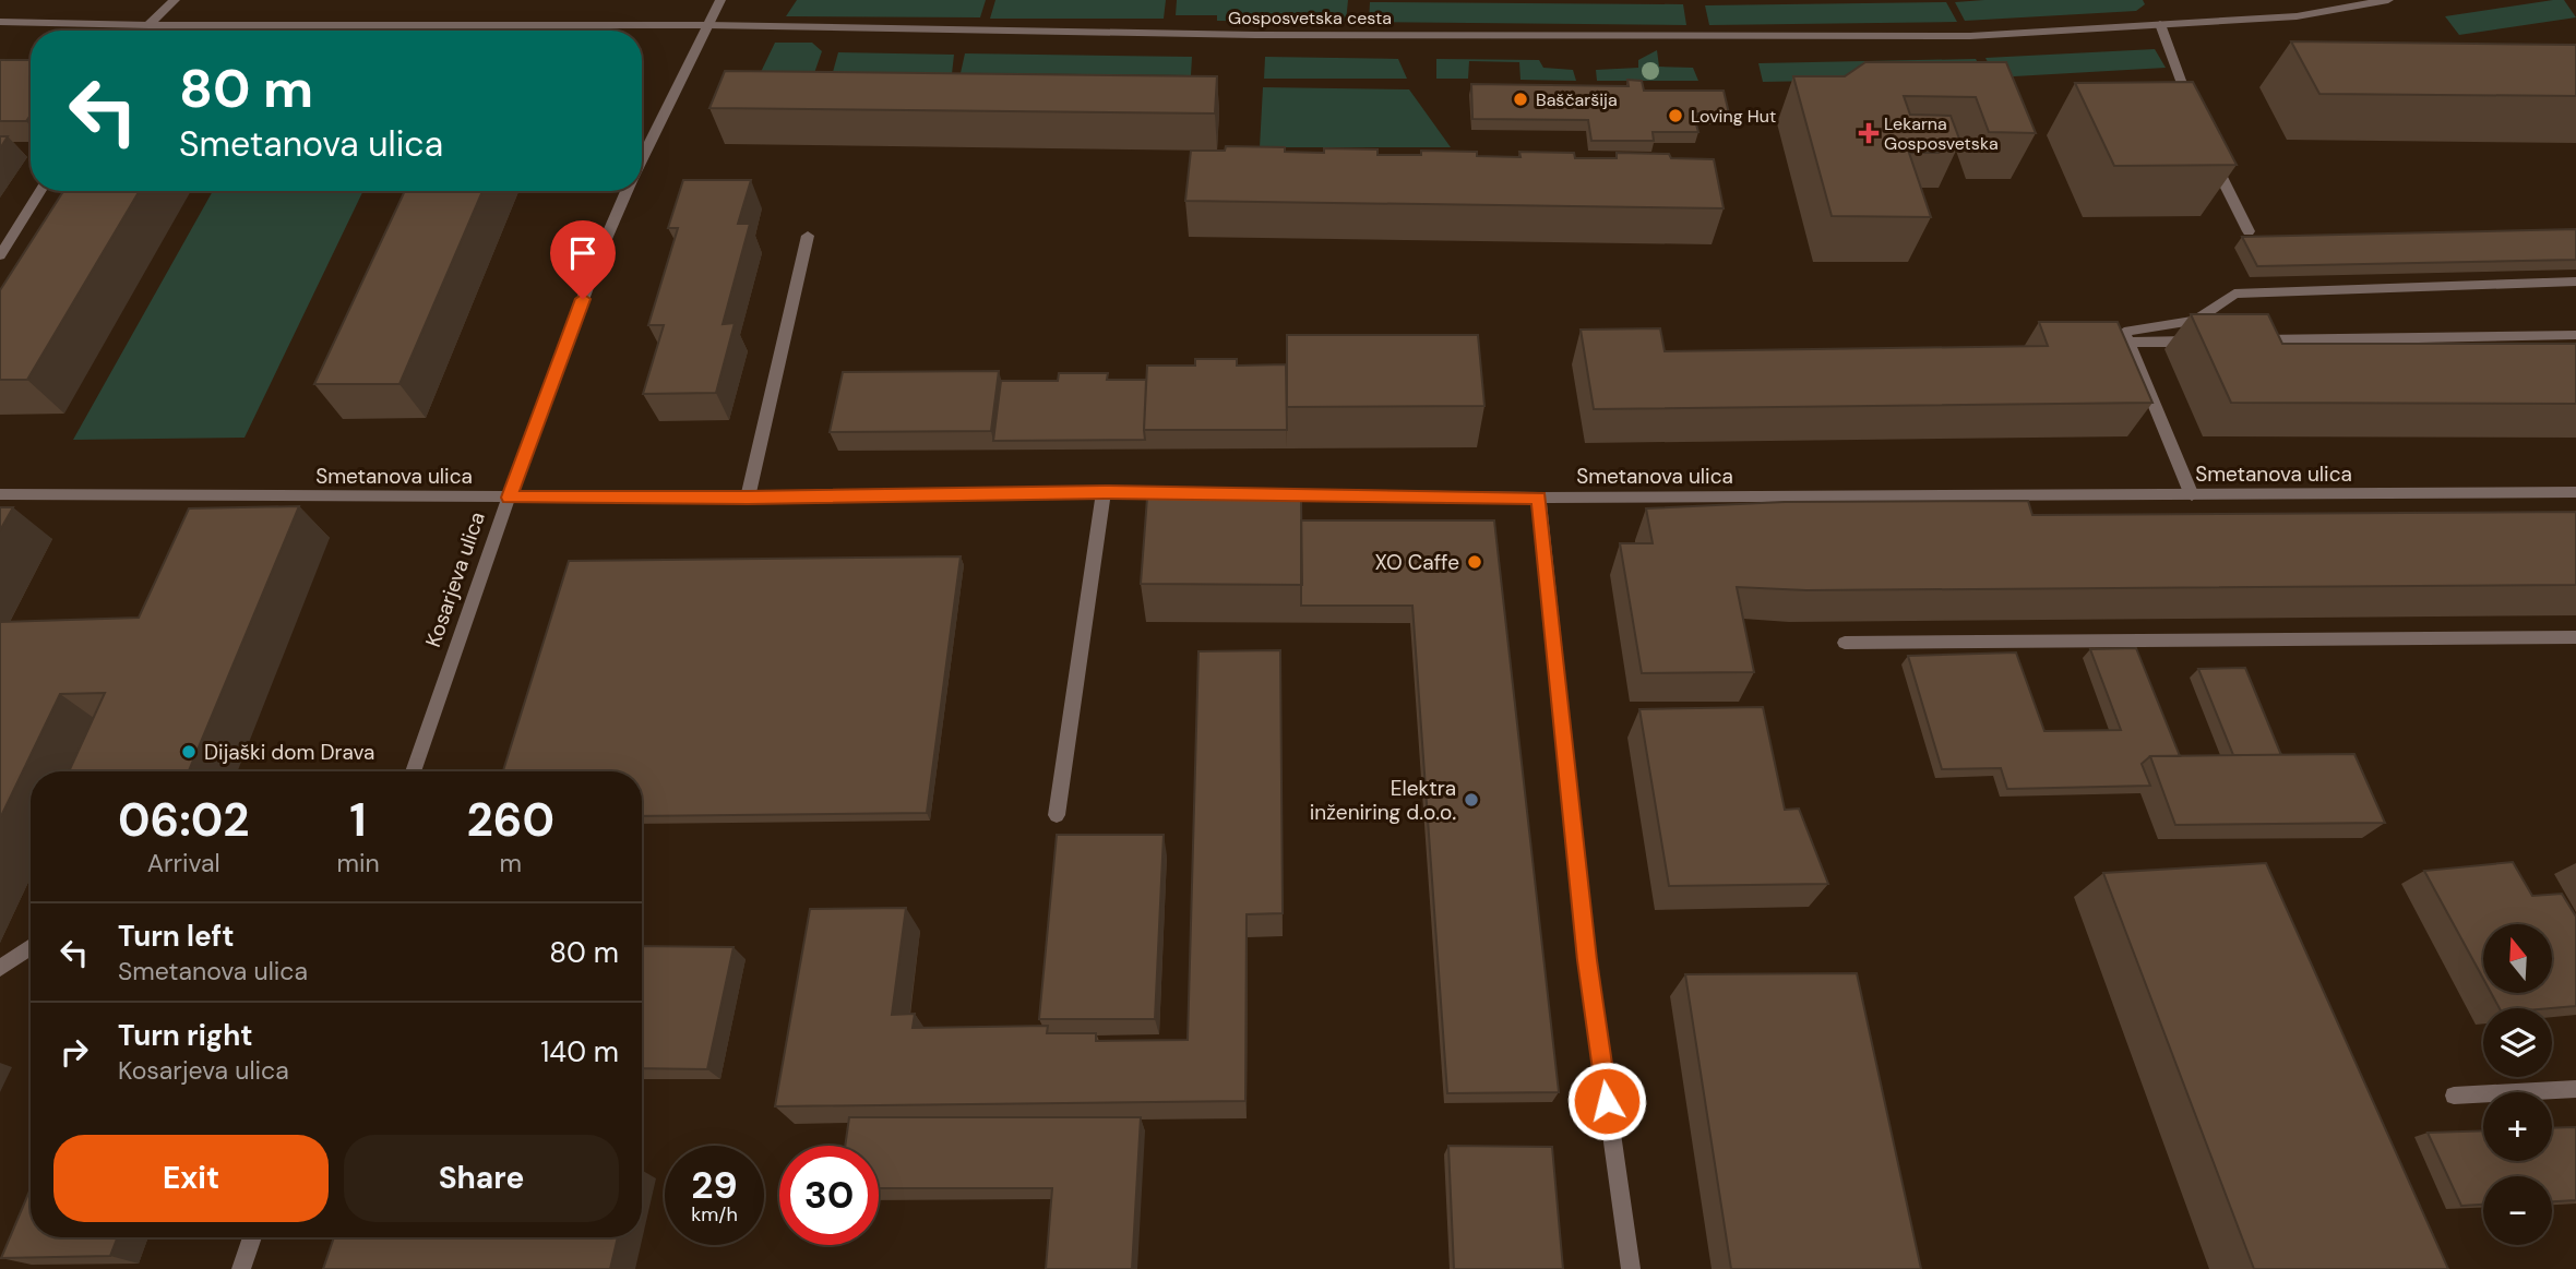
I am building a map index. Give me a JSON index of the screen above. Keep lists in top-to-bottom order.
{
  "streets": {
    "street": ["Gosposvetska cesta", "Smetanova ulica", "Kosarjeva ulica"]
  },
  "crossings": [
    ["Gosposvetska cesta", "Kosarjeva ulica"],
    ["Smetanova ulica", "Kosarjeva ulica"]
  ],
  "places": {
    "other": [
      "Baščaršija",
      "Loving Hut",
      "XO Caffe",
      "Dijaški dom Drava",
      "Elektra inženiring d.o.o."
    ],
    "health": ["Lekarna Gosposvetska"]
  },
  "north": "top",
  "page": {
    "turn": ["80 m", "Smetanova ulica"],
    "eta": [
      "06:02",
      "Arrival",
      "1",
      "min",
      "260",
      "m"
    ],
    "list": [
      {
        "name": "Turn left",
        "note": "Smetanova ulica",
        "value": "80 m"
      },
      {
        "name": "Turn right",
        "note": "Kosarjeva ulica",
        "value": "140 m"
      }
    ],
    "map_buttons": ["+", "−"],
    "buttons": ["Exit", "Share"],
    "speed": "29 km/h",
    "limit": "30"
  }
}
